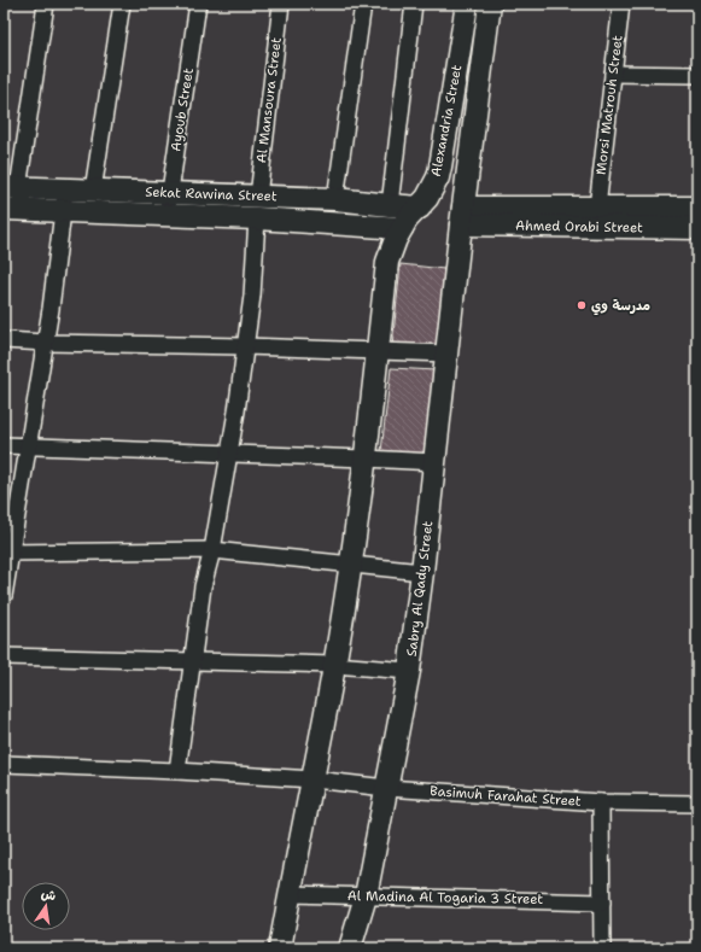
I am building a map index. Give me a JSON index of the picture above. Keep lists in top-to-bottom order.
{
  "streets": {
    "street": [
      "Al Mansoura Street",
      "Morsi Matrouh Street",
      "Ayoub Street",
      "Alexandria Street",
      "Sekat Rawina Street",
      "Ahmed Orabi Street",
      "Sabry Al Qady Street",
      "Basimuh Farahat Street",
      "Al Madina Al Togaria 3 Street"
    ]
  },
  "crossings": [
    ["Al Mansoura Street", "Sekat Rawina Street"],
    ["Morsi Matrouh Street", "Ahmed Orabi Street"],
    ["Ayoub Street", "Sekat Rawina Street"],
    ["Alexandria Street", "Sekat Rawina Street"],
    ["Alexandria Street", "Ahmed Orabi Street"],
    ["Alexandria Street", "Sabry Al Qady Street"],
    ["Ahmed Orabi Street", "Sabry Al Qady Street"],
    ["Sabry Al Qady Street", "Basimuh Farahat Street"],
    ["Sabry Al Qady Street", "Al Madina Al Togaria 3 Street"]
  ],
  "places": ["مدرسة وي"],
  "north": "top"
}
